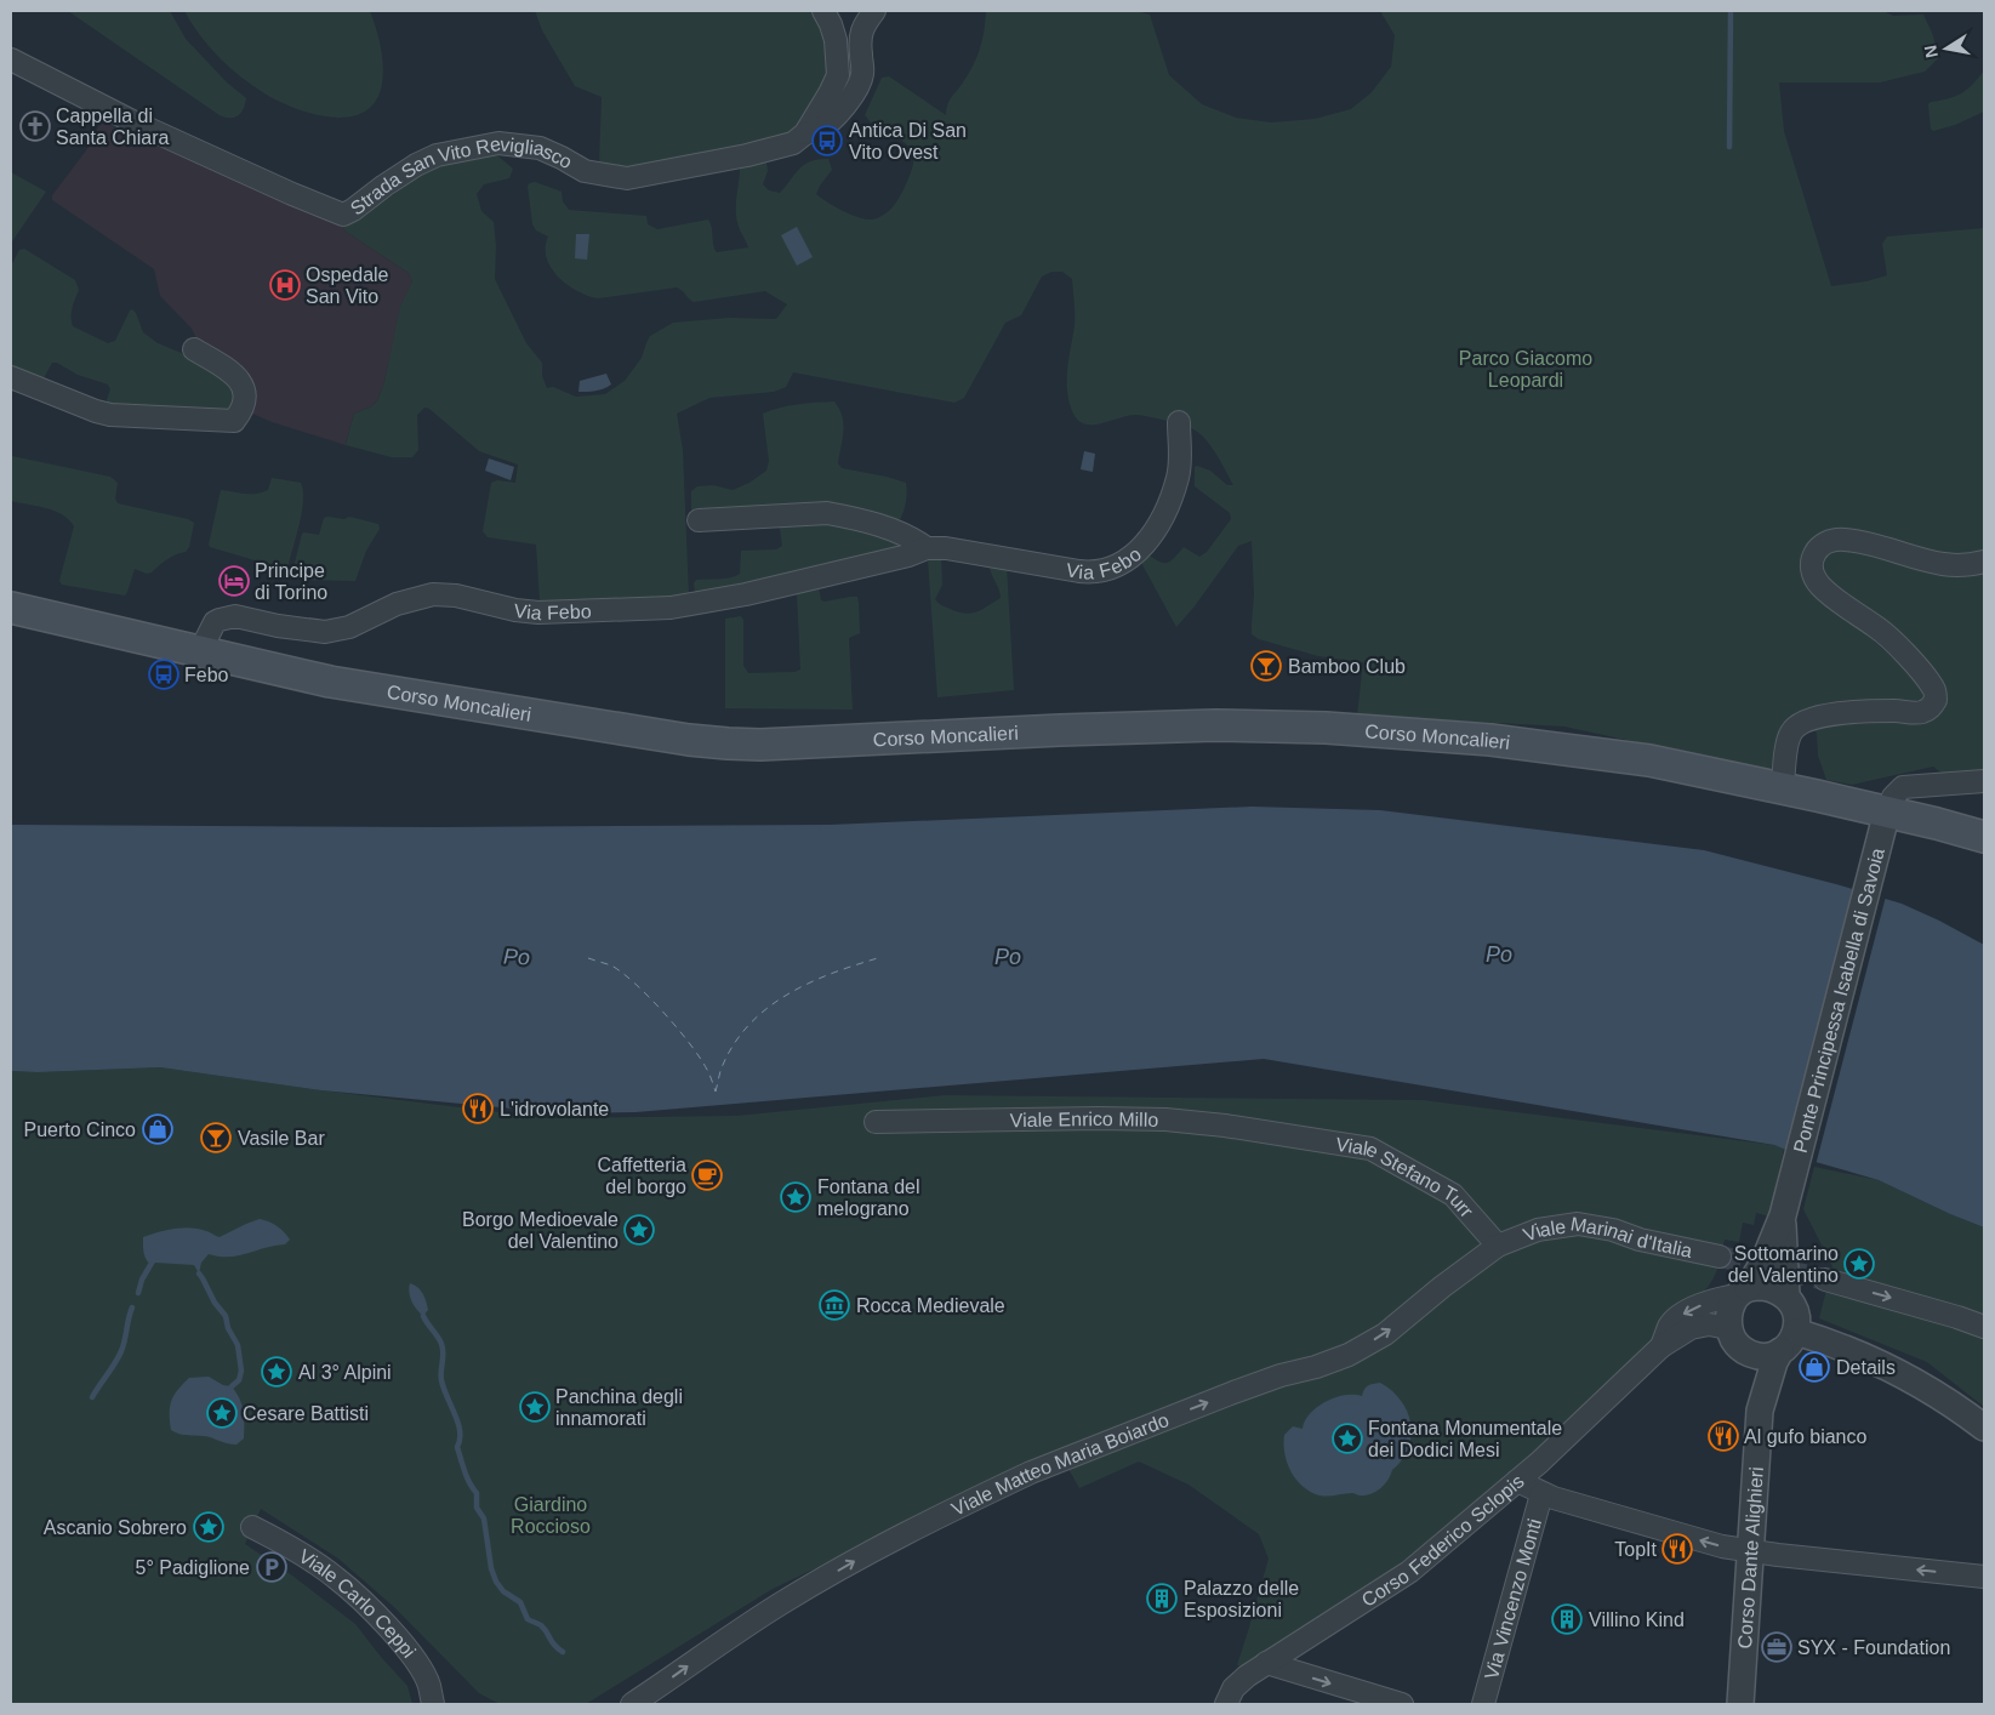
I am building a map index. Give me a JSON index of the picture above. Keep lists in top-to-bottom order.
{
  "streets": {
    "main road": ["Corso Moncalieri"],
    "street": [
      "Strada San Vito Revigliasco",
      "Via Febo",
      "Ponte Principessa Isabella di Savoia",
      "Viale Enrico Millo",
      "Viale Stefano Turr",
      "Viale Marinai d'Italia",
      "Viale Matteo Maria Boiardo",
      "Corso Federico Sclopis",
      "Corso Dante Alighieri",
      "Via Vincenzo Monti",
      "Viale Carlo Ceppi"
    ]
  },
  "crossings": [
    ["Via Febo", "Corso Moncalieri"],
    ["Corso Moncalieri", "Ponte Principessa Isabella di Savoia"],
    ["Viale Enrico Millo", "Viale Stefano Turr"],
    ["Viale Stefano Turr", "Viale Marinai d'Italia"],
    ["Viale Stefano Turr", "Viale Matteo Maria Boiardo"],
    ["Viale Marinai d'Italia", "Viale Matteo Maria Boiardo"],
    ["Corso Federico Sclopis", "Corso Dante Alighieri"]
  ],
  "one_way": ["Viale Matteo Maria Boiardo"],
  "water": ["Po"],
  "parks": ["Parco Giacomo Leopardi", "Giardino Roccioso"],
  "places": {
    "church": ["Cappella di Santa Chiara"],
    "bus stop": ["Antica Di San Vito Ovest", "Febo"],
    "hospital": ["Ospedale San Vito"],
    "hotel": ["Principe di Torino"],
    "bar": ["Bamboo Club", "Vasile Bar"],
    "restaurant": ["L'idrovolante", "Al gufo bianco", "TopIt"],
    "shop": ["Puerto Cinco", "Details"],
    "cafe": ["Caffetteria del borgo"],
    "place": [
      "Fontana del melograno",
      "Borgo Medioevale del Valentino",
      "Sottomarino del Valentino",
      "Al 3° Alpini",
      "Panchina degli innamorati",
      "Cesare Battisti",
      "Fontana Monumentale dei Dodici Mesi",
      "Ascanio Sobrero"
    ],
    "museum": ["Rocca Medievale"],
    "parking": ["5° Padiglione"],
    "building": ["Palazzo delle Esposizioni", "Villino Kind"],
    "office": ["SYX - Foundation"]
  },
  "north": "left"
}
